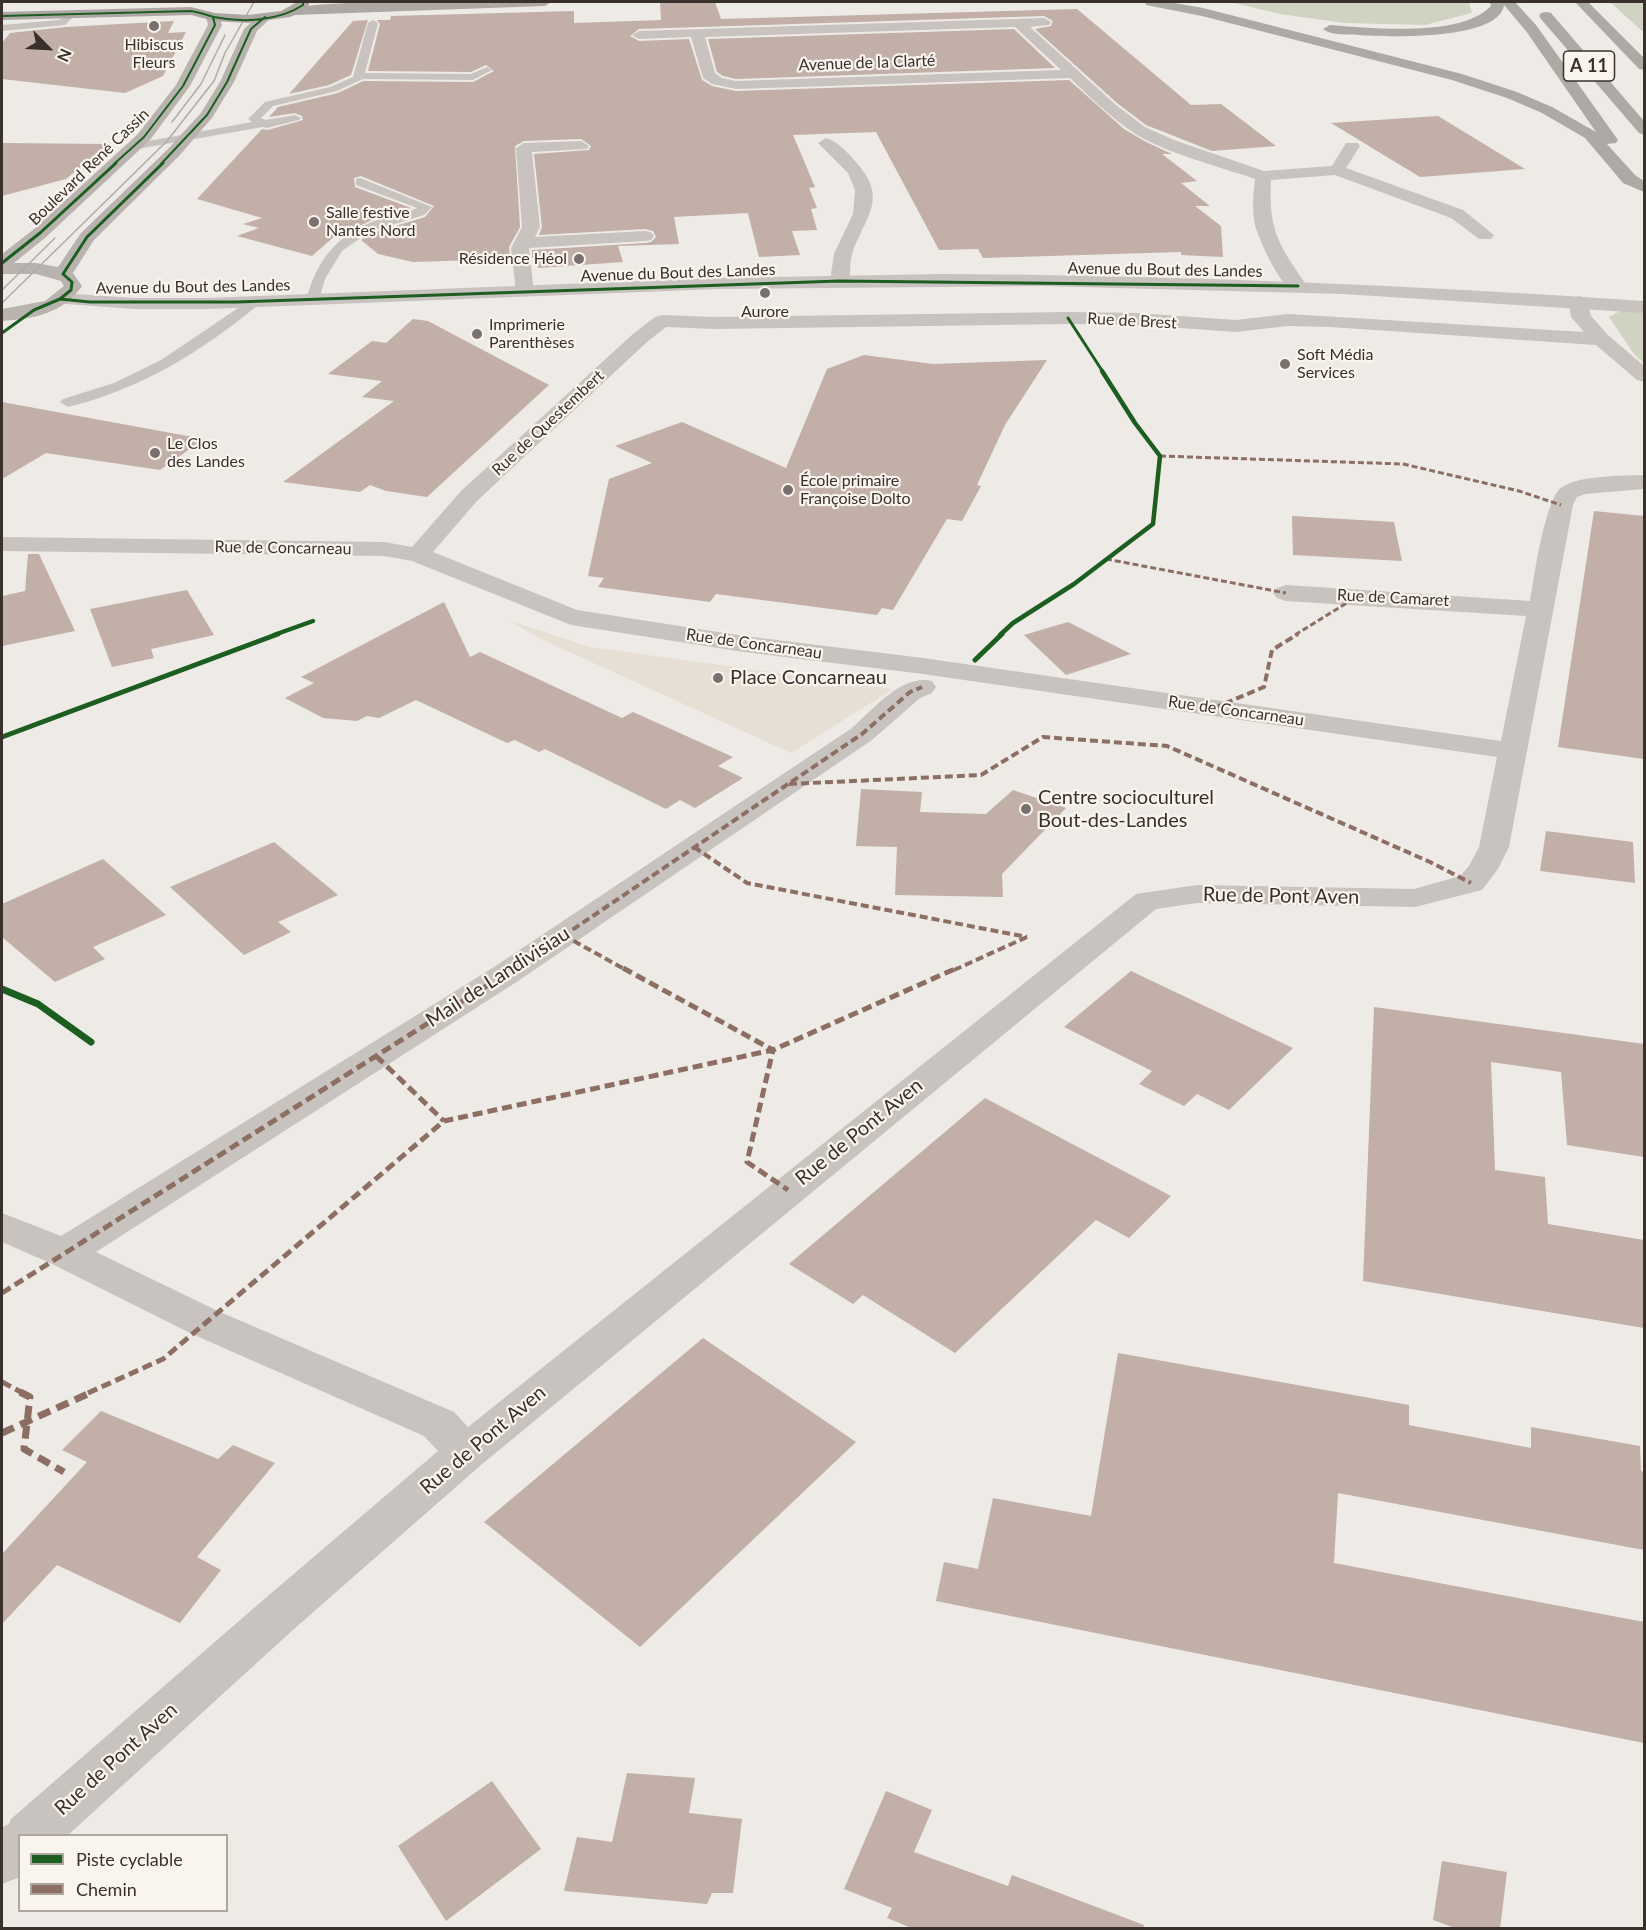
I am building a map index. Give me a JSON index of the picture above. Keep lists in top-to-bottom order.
{
  "streets": {
    "highway": ["A 11"],
    "main road": ["Boulevard René Cassin"],
    "street": [
      "Avenue de la Clarté",
      "Avenue du Bout des Landes",
      "Rue de Brest",
      "Rue de Questembert",
      "Rue de Concarneau",
      "Rue de Camaret",
      "Rue de Pont Aven",
      "Mail de Landivisiau"
    ]
  },
  "crossings": [
    ["Rue de Brest", "Rue de Questembert"],
    ["Rue de Questembert", "Rue de Concarneau"],
    ["Rue de Concarneau", "Rue de Pont Aven"],
    ["Rue de Camaret", "Rue de Pont Aven"]
  ],
  "places": [
    "Hibiscus Fleurs",
    "Salle festive Nantes Nord",
    "Résidence Héol",
    "Aurore",
    "Imprimerie Parenthèses",
    "Soft Média Services",
    "Le Clos des Landes",
    "École primaire Françoise Dolto",
    "Place Concarneau",
    "Centre socioculturel Bout-des-Landes"
  ],
  "legend": ["Piste cyclable", "Chemin"],
  "north": "bottom right"
}
